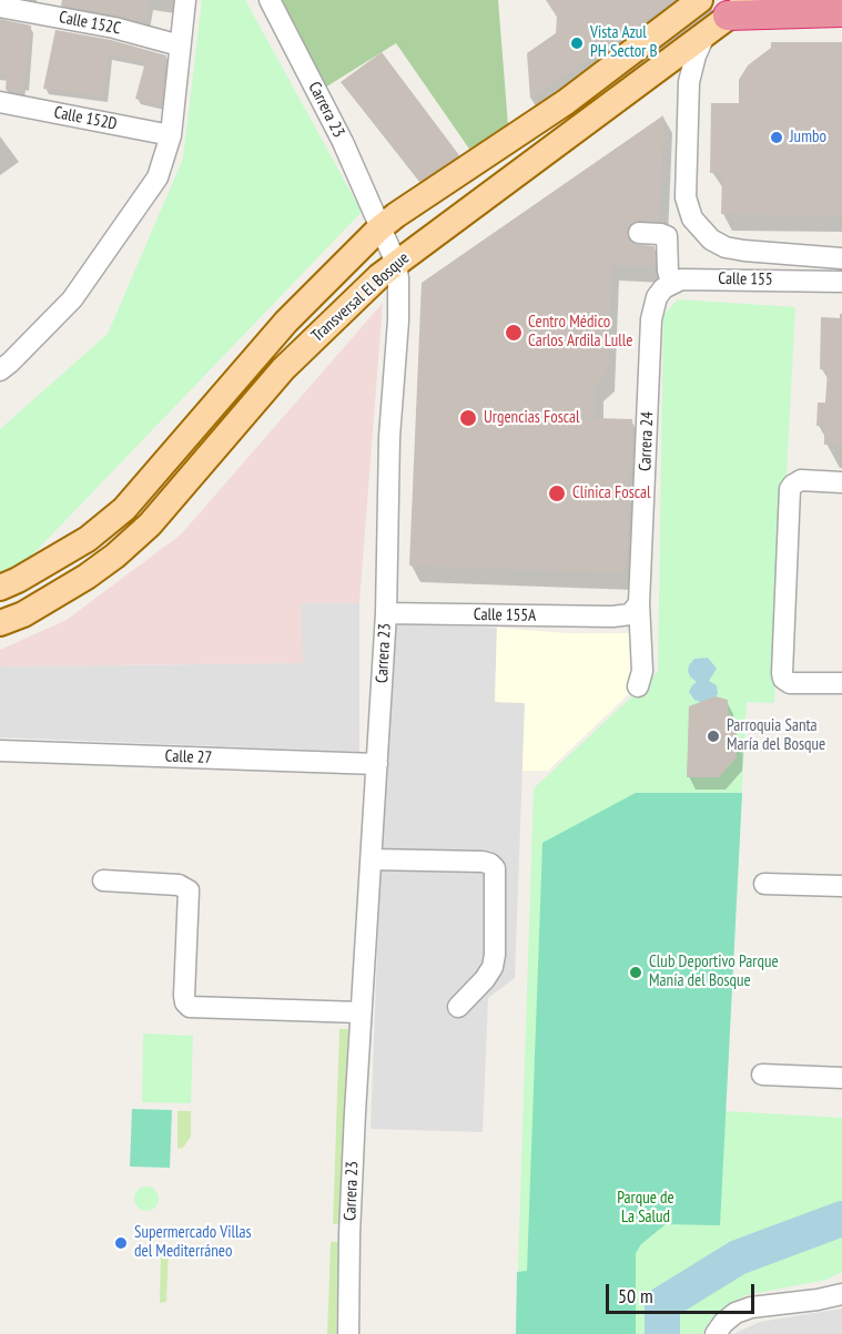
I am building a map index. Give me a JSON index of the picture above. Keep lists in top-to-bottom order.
{
  "streets": {
    "main road": ["Transversal El Bosque"],
    "street": [
      "Calle 152C",
      "Carrera 23",
      "Calle 152D",
      "Calle 155",
      "Carrera 24",
      "Calle 155A",
      "Calle 27"
    ]
  },
  "crossings": [
    ["Carrera 23", "Transversal El Bosque"],
    ["Carrera 23", "Calle 155A"],
    ["Carrera 23", "Calle 27"],
    ["Calle 155", "Transversal El Bosque"],
    ["Calle 155", "Carrera 24"],
    ["Carrera 24", "Calle 155A"]
  ],
  "parks": ["Parque de La Salud"],
  "places": [
    "Vista Azul PH Sector B",
    "Jumbo",
    "Centro Médico Carlos Ardila Lulle",
    "Urgencias Foscal",
    "Clínica Foscal",
    "Parroquia Santa María del Bosque",
    "Club Deportivo Parque Manía del Bosque",
    "Supermercado Villas del Mediterráneo"
  ],
  "scale_bar": "50 m"
}
